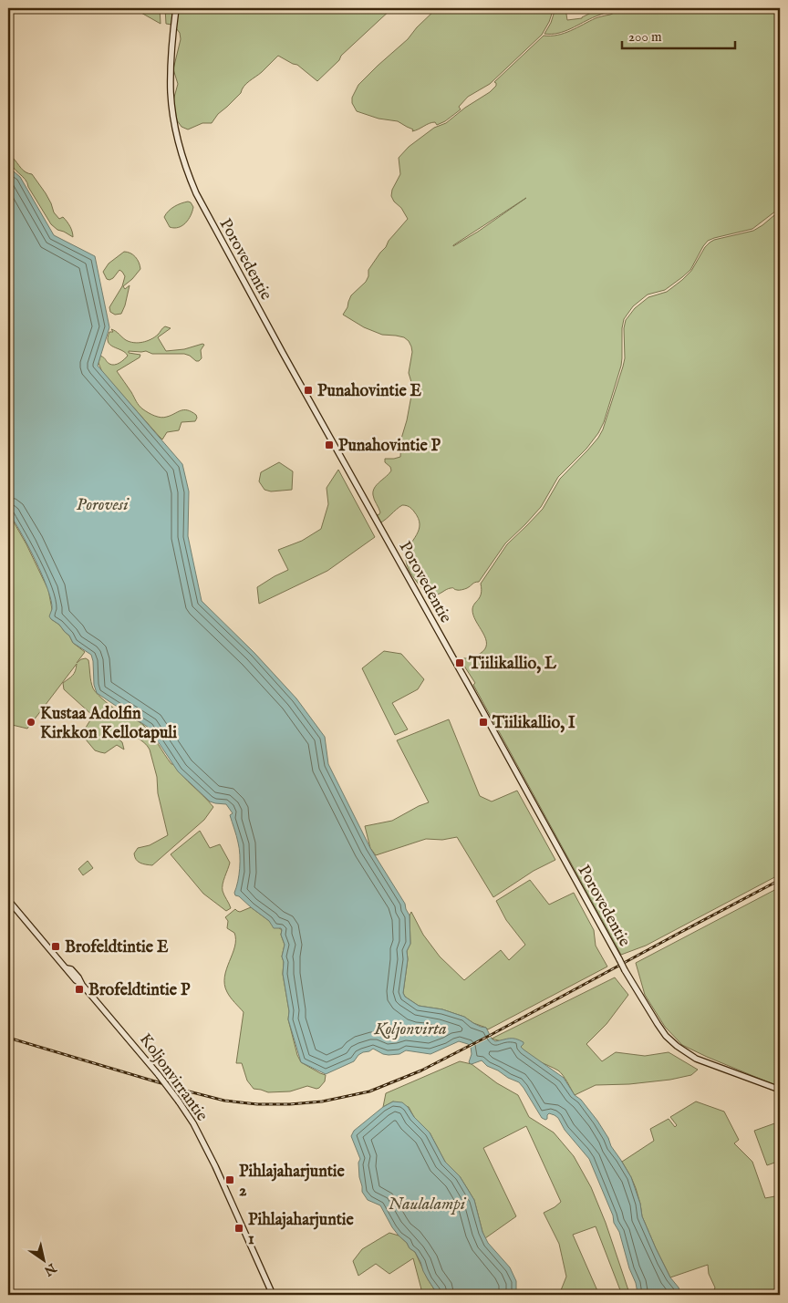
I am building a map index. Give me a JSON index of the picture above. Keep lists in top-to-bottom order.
{
  "streets": {
    "street": ["Porovedentie", "Koljonvirrantie"]
  },
  "water": ["Porovesi", "Koljonvirta", "Naulalampi"],
  "places": {
    "transit": [
      "Punahovintie E",
      "Punahovintie P",
      "Tiilikallio, L",
      "Tiilikallio, I",
      "Brofeldtintie E",
      "Brofeldtintie P",
      "Pihlajaharjuntie 2",
      "Pihlajaharjuntie 1"
    ],
    "other": ["Kustaa Adolfin Kirkkon Kellotapuli"]
  },
  "scale_bar": "200 m",
  "north": "bottom right"
}
